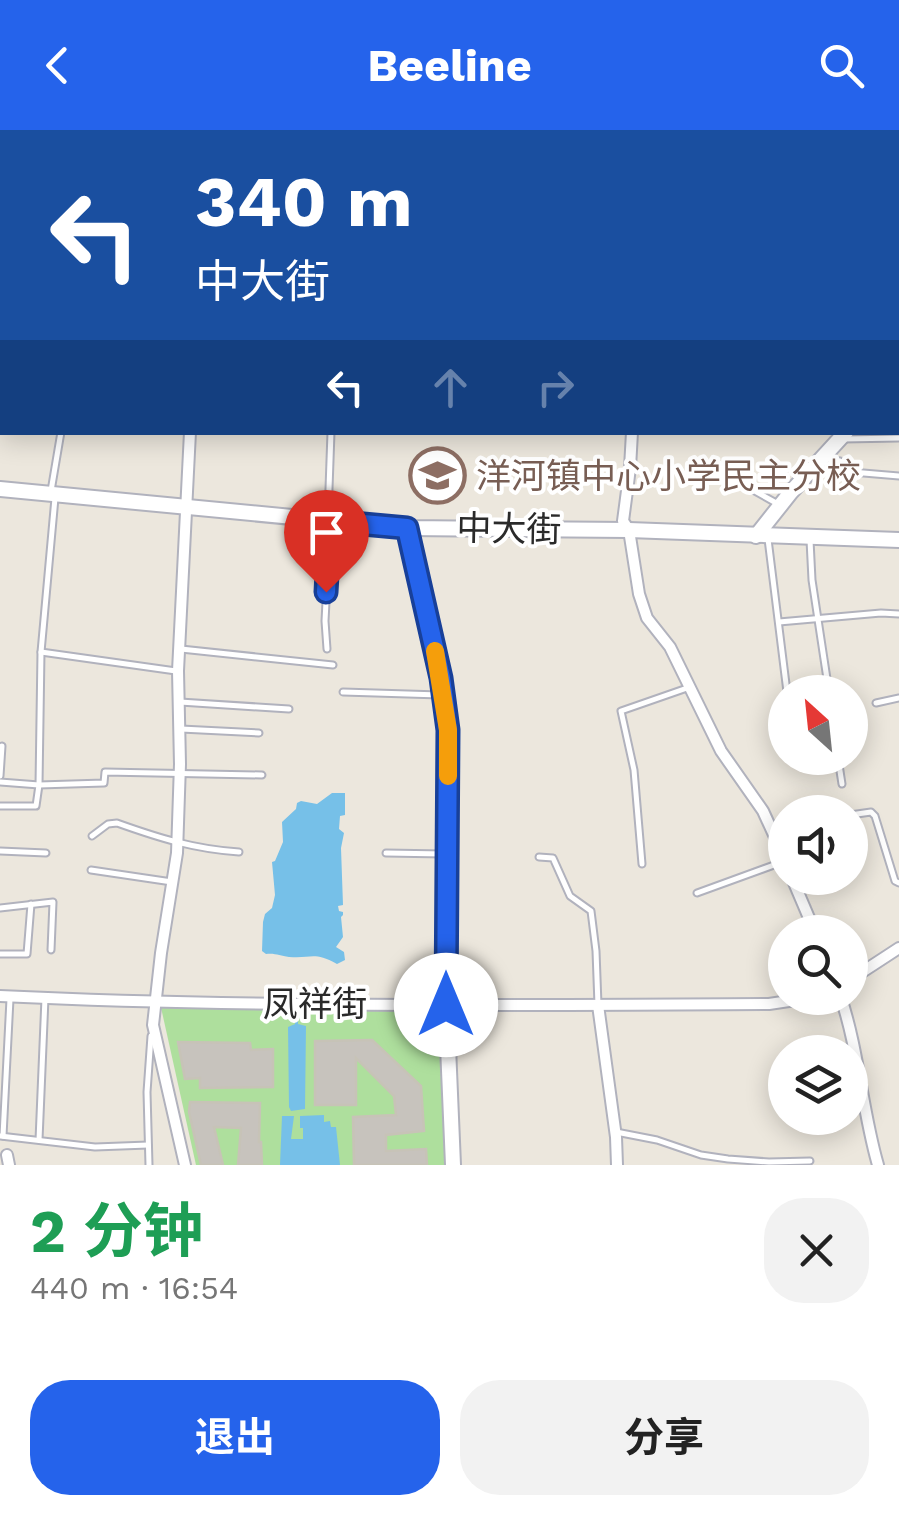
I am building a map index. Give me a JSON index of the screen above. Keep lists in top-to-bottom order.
{
  "streets": {
    "street": ["中大街", "凤祥街"]
  },
  "places": {
    "school or university": ["洋河镇中心小学民主分校"]
  },
  "north": "top left",
  "page": {
    "header": "Beeline",
    "turn": ["340 m", "中大街"],
    "heading": ["2 分钟", "440 m · 16:54"],
    "buttons": ["退出", "分享"]
  }
}
